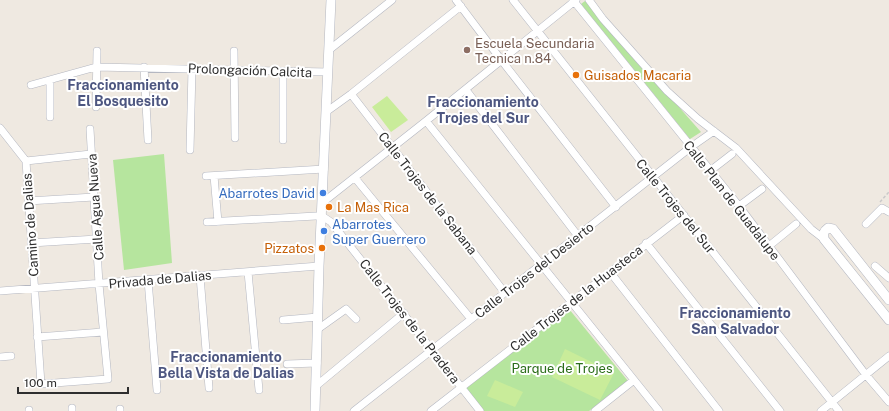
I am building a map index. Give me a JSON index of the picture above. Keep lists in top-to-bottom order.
{
  "streets": {
    "street": [
      "Prolongación Calcita",
      "Calle Trojes de la Sabana",
      "Calle Plan de Guadalupe",
      "Calle Trojes del Sur",
      "Calle Agua Nueva",
      "Camino de Dalias",
      "Calle Trojes del Desierto",
      "Privada de Dalias",
      "Calle Trojes de la Huasteca",
      "Calle Trojes de la Pradera"
    ]
  },
  "crossings": [
    ["Calle Trojes de la Sabana", "Calle Trojes del Desierto"],
    ["Calle Plan de Guadalupe", "Calle Trojes del Desierto"],
    ["Calle Trojes del Sur", "Calle Trojes del Desierto"],
    ["Calle Trojes del Sur", "Calle Trojes de la Huasteca"],
    ["Calle Agua Nueva", "Camino de Dalias"],
    ["Calle Agua Nueva", "Privada de Dalias"],
    ["Camino de Dalias", "Privada de Dalias"],
    ["Calle Trojes del Desierto", "Calle Trojes de la Pradera"],
    ["Calle Trojes de la Huasteca", "Calle Trojes de la Pradera"]
  ],
  "districts": [
    "Fraccionamiento El Bosquesito",
    "Fraccionamiento Trojes del Sur",
    "Fraccionamiento San Salvador",
    "Fraccionamiento Bella Vista de Dalias"
  ],
  "parks": ["Parque de Trojes"],
  "places": [
    "Escuela Secundaria Tecnica n.84",
    "Guisados Macaria",
    "Abarrotes David",
    "La Mas Rica",
    "Abarrotes Super Guerrero",
    "Pizzatos"
  ],
  "scale_bar": "100 m"
}
